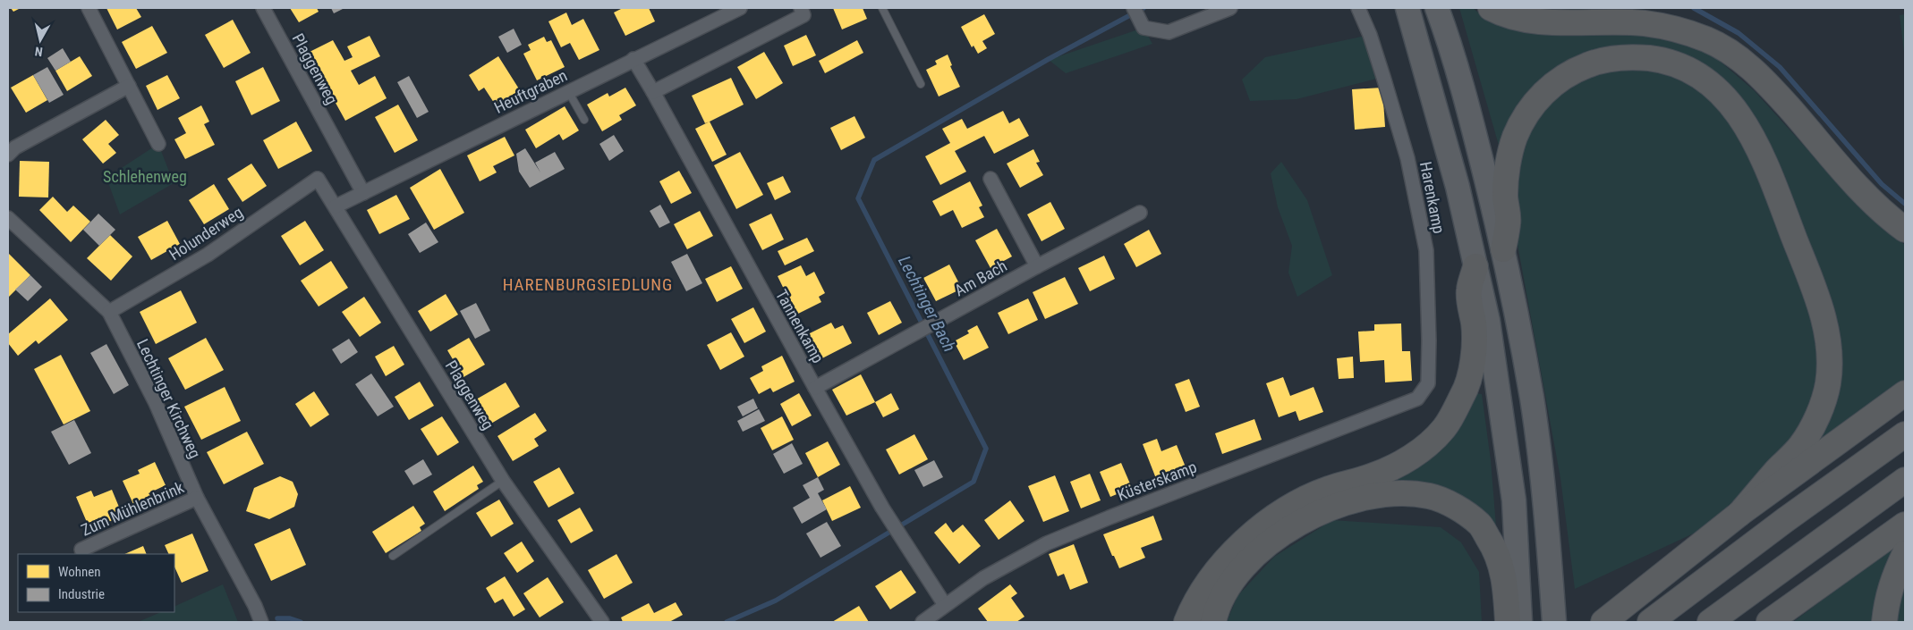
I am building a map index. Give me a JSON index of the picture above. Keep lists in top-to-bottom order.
{
  "streets": {
    "street": [
      "Plaggenweg",
      "Heuftgraben",
      "Harenkamp",
      "Holunderweg",
      "Am Bach",
      "Tannenkamp",
      "Lechtinger Kirchweg",
      "Küsterskamp",
      "Zum Mühlenbrink"
    ]
  },
  "crossings": [
    ["Plaggenweg", "Heuftgraben"],
    ["Plaggenweg", "Holunderweg"],
    ["Heuftgraben", "Tannenkamp"],
    ["Harenkamp", "Küsterskamp"],
    ["Holunderweg", "Lechtinger Kirchweg"],
    ["Am Bach", "Tannenkamp"],
    ["Tannenkamp", "Küsterskamp"],
    ["Lechtinger Kirchweg", "Zum Mühlenbrink"]
  ],
  "districts": ["HARENBURGSIEDLUNG"],
  "water": ["Lechtinger Bach"],
  "parks": ["Schlehenweg"],
  "legend": ["Wohnen", "Industrie"],
  "north": "bottom"
}
